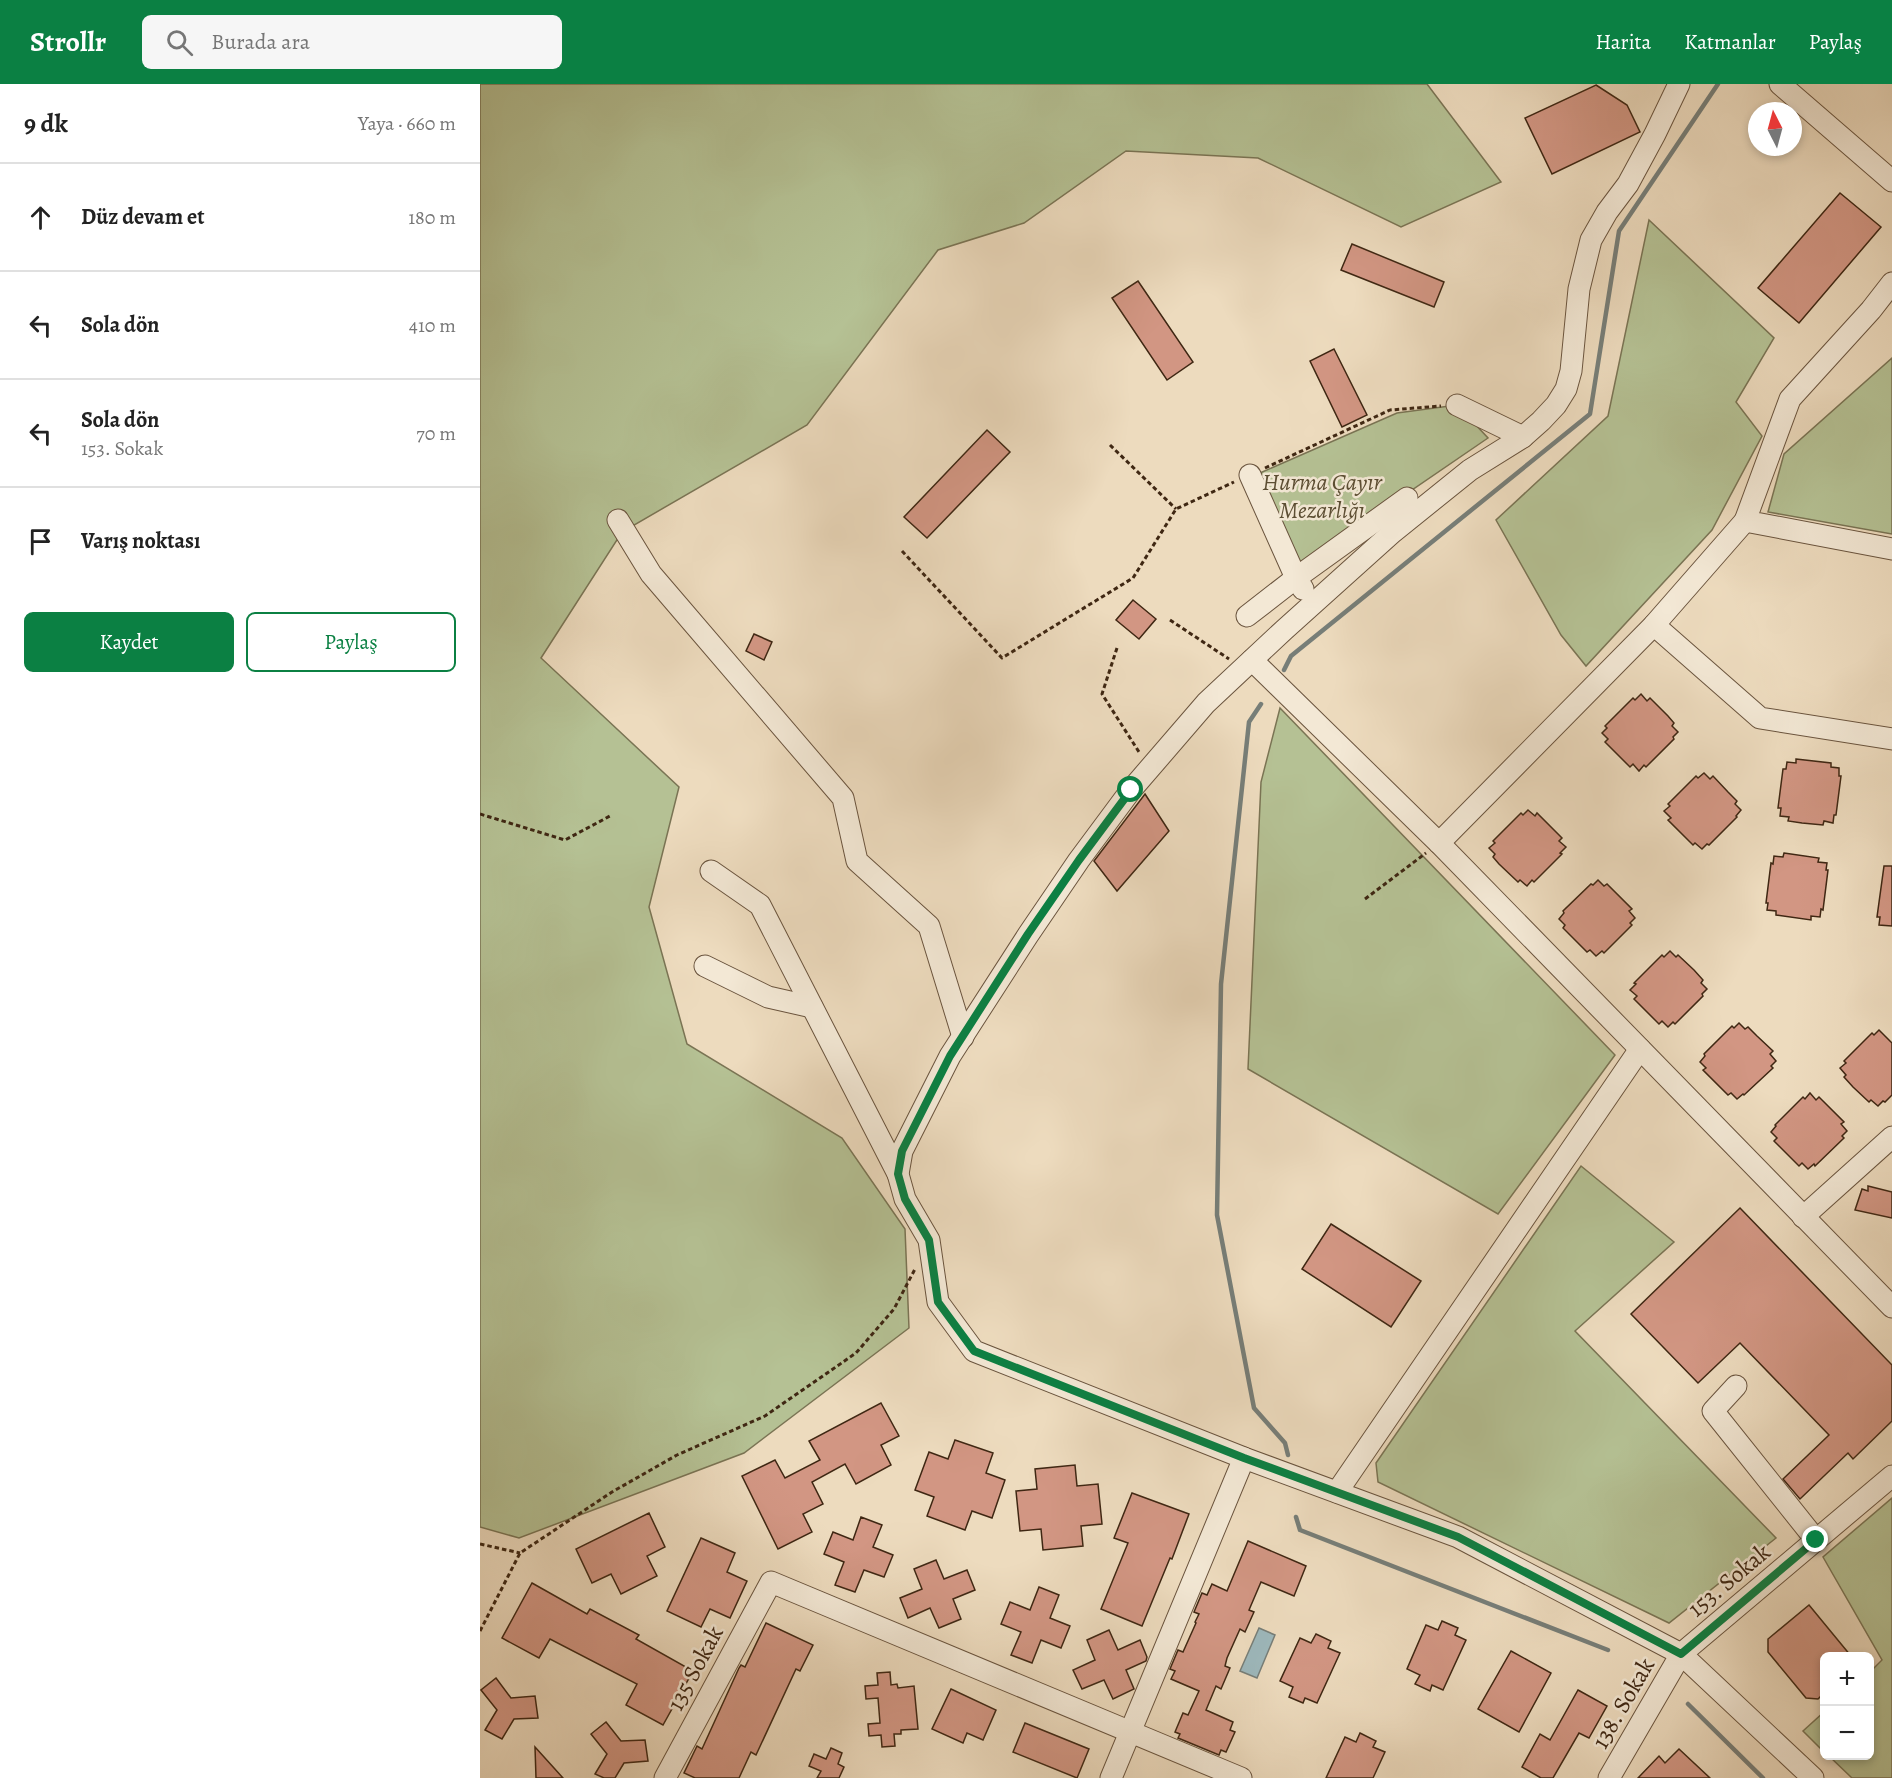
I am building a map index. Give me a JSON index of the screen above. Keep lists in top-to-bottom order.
{
  "streets": {
    "street": ["153. Sokak", "135 Sokak", "138. Sokak"]
  },
  "crossings": [
    ["153. Sokak", "138. Sokak"]
  ],
  "parks": ["Hurma Çayır Mezarlığı"],
  "north": "top",
  "page": {
    "header": "Strollr",
    "search": "Burada ara",
    "nav": ["Harita", "Katmanlar", "Paylaş"],
    "heading": ["9 dk", "Yaya · 660 m"],
    "list": [
      ["Düz devam et", "180 m"],
      ["Sola dön", "410 m"],
      ["Sola dön", "153. Sokak", "70 m"],
      "Varış noktası"
    ],
    "buttons": ["Kaydet", "Paylaş"],
    "map_buttons": ["+", "−"]
  }
}
